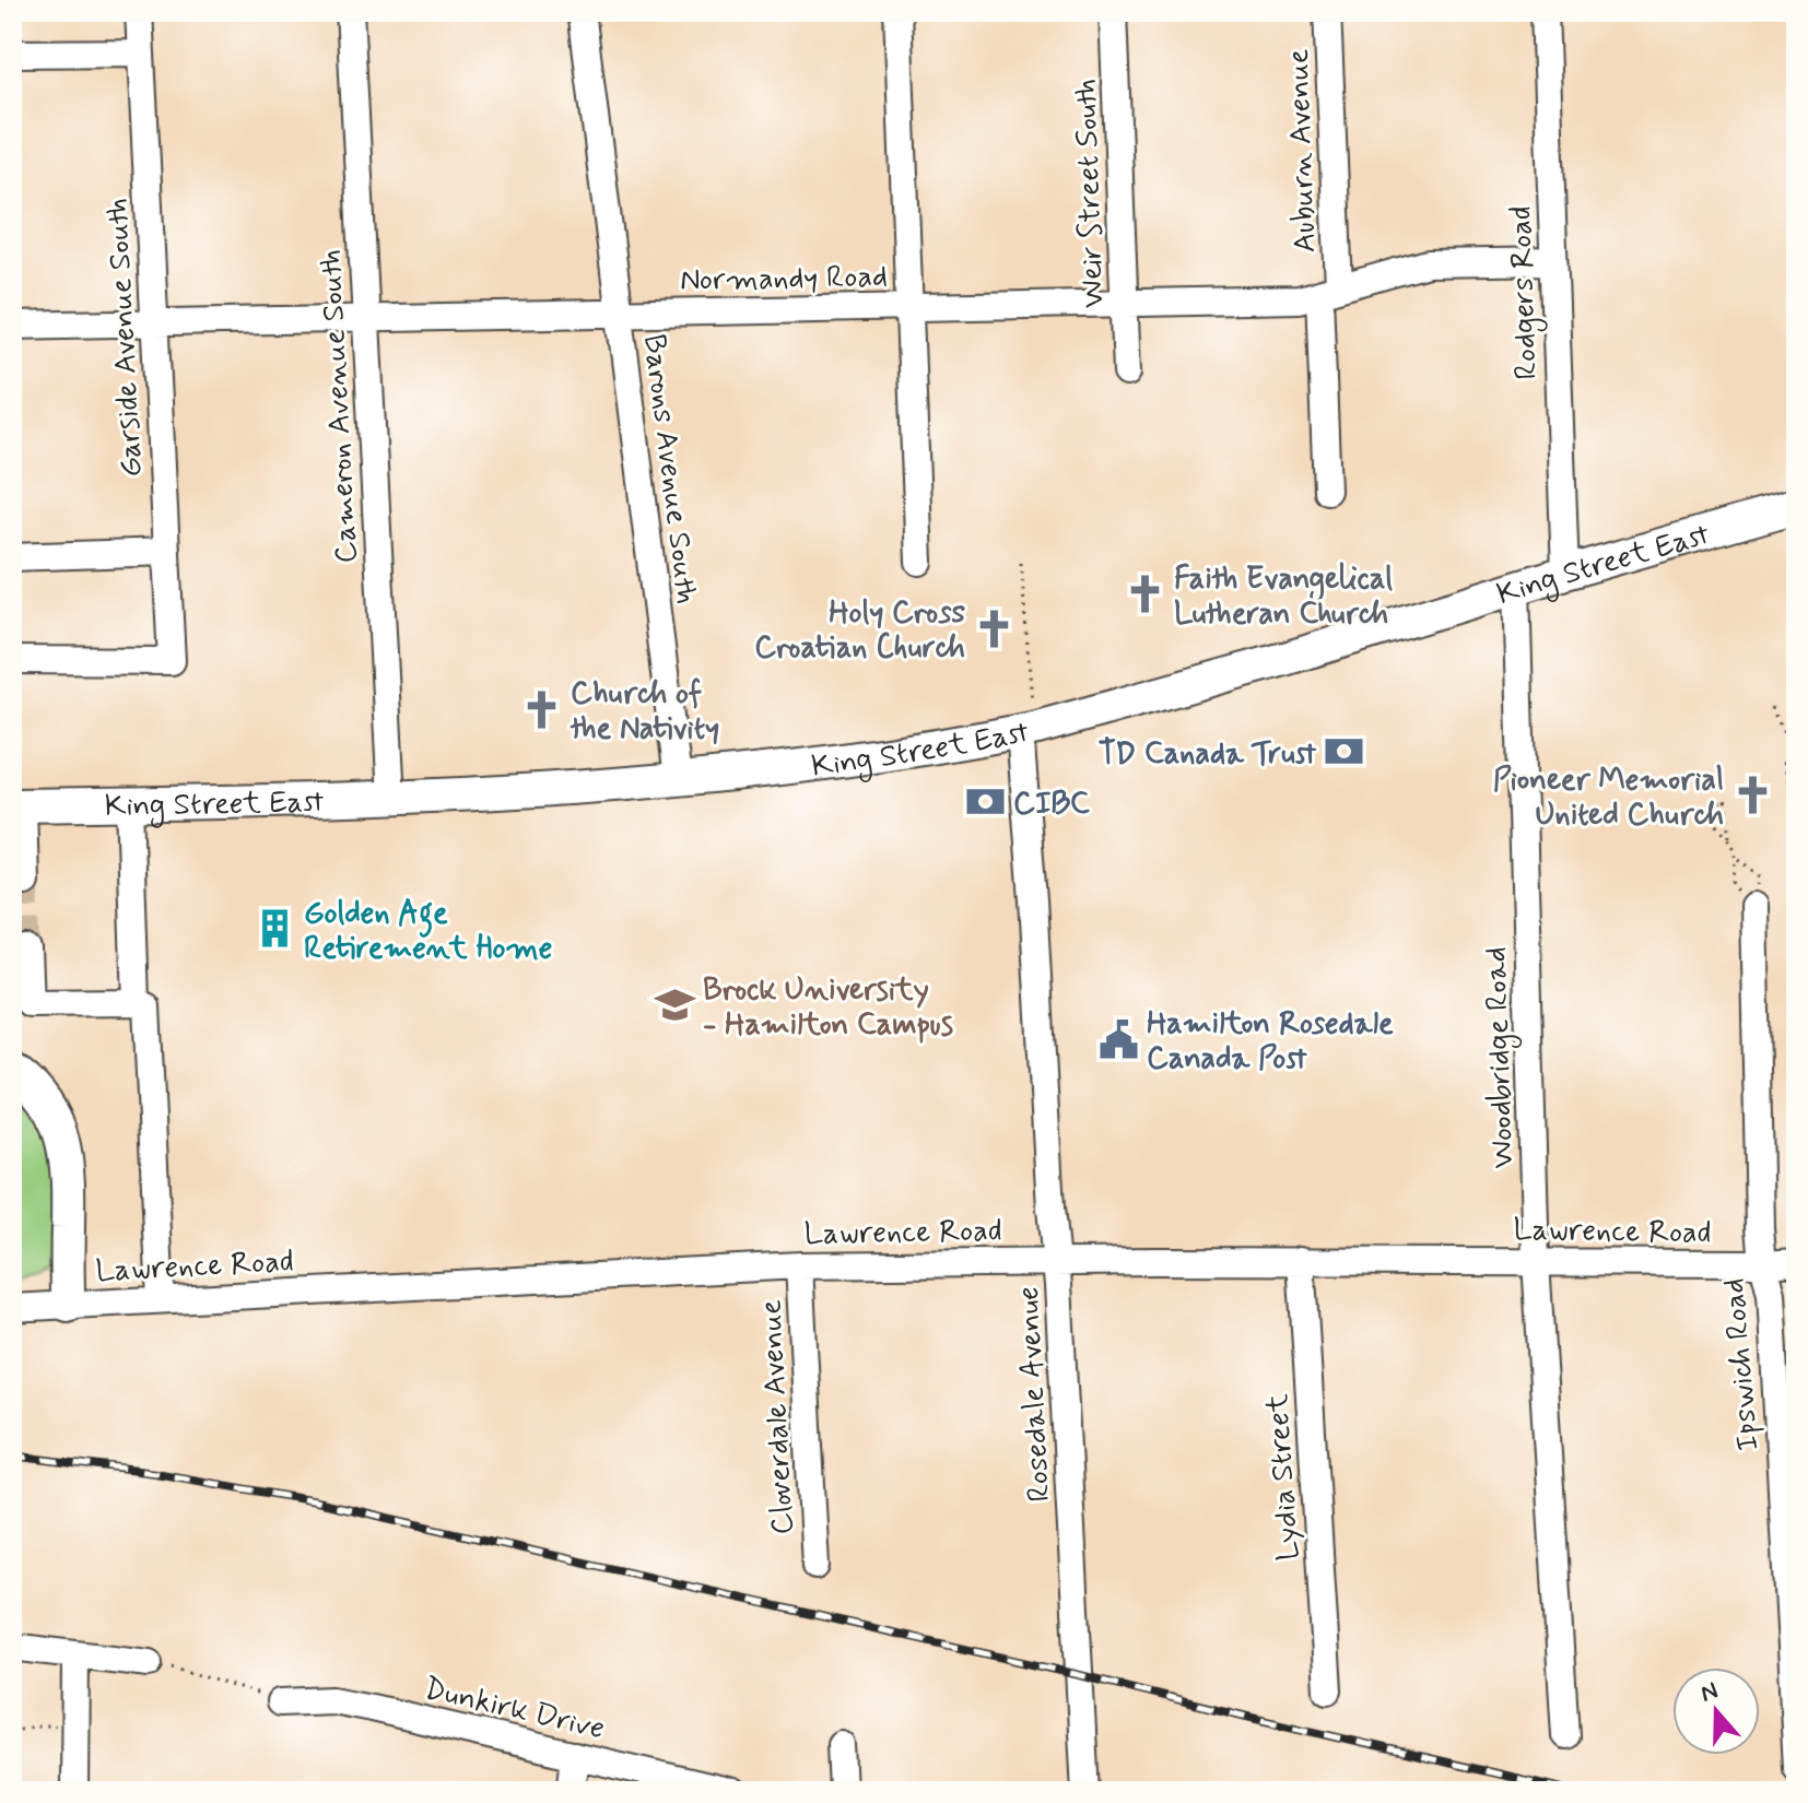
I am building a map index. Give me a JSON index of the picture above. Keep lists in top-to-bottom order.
{
  "streets": {
    "main road": ["King Street East"],
    "street": [
      "Auburn Avenue",
      "Weir Street South",
      "Normandy Road",
      "Rodgers Road",
      "Garside Avenue South",
      "Cameron Avenue South",
      "Barons Avenue South",
      "Woodbridge Road",
      "Lawrence Road",
      "Ipswich Road",
      "Rosedale Avenue",
      "Cloverdale Avenue",
      "Lydia Street",
      "Dunkirk Drive"
    ]
  },
  "crossings": [
    ["Auburn Avenue", "Normandy Road"],
    ["Weir Street South", "Normandy Road"],
    ["Normandy Road", "Rodgers Road"],
    ["Normandy Road", "Garside Avenue South"],
    ["Normandy Road", "Cameron Avenue South"],
    ["Normandy Road", "Barons Avenue South"],
    ["Rodgers Road", "King Street East"],
    ["Cameron Avenue South", "King Street East"],
    ["Barons Avenue South", "King Street East"],
    ["King Street East", "Woodbridge Road"],
    ["King Street East", "Rosedale Avenue"],
    ["Woodbridge Road", "Lawrence Road"],
    ["Lawrence Road", "Ipswich Road"],
    ["Lawrence Road", "Rosedale Avenue"],
    ["Lawrence Road", "Cloverdale Avenue"],
    ["Lawrence Road", "Lydia Street"]
  ],
  "places": {
    "church": [
      "Faith Evangelical Lutheran Church",
      "Holy Cross Croatian Church",
      "Church of the Nativity",
      "Pioneer Memorial United Church"
    ],
    "bank": ["TD Canada Trust", "CIBC"],
    "building": ["Golden Age Retirement Home"],
    "school or university": ["Brock University - Hamilton Campus"],
    "public building": ["Hamilton Rosedale Canada Post"]
  },
  "north": "top"
}
